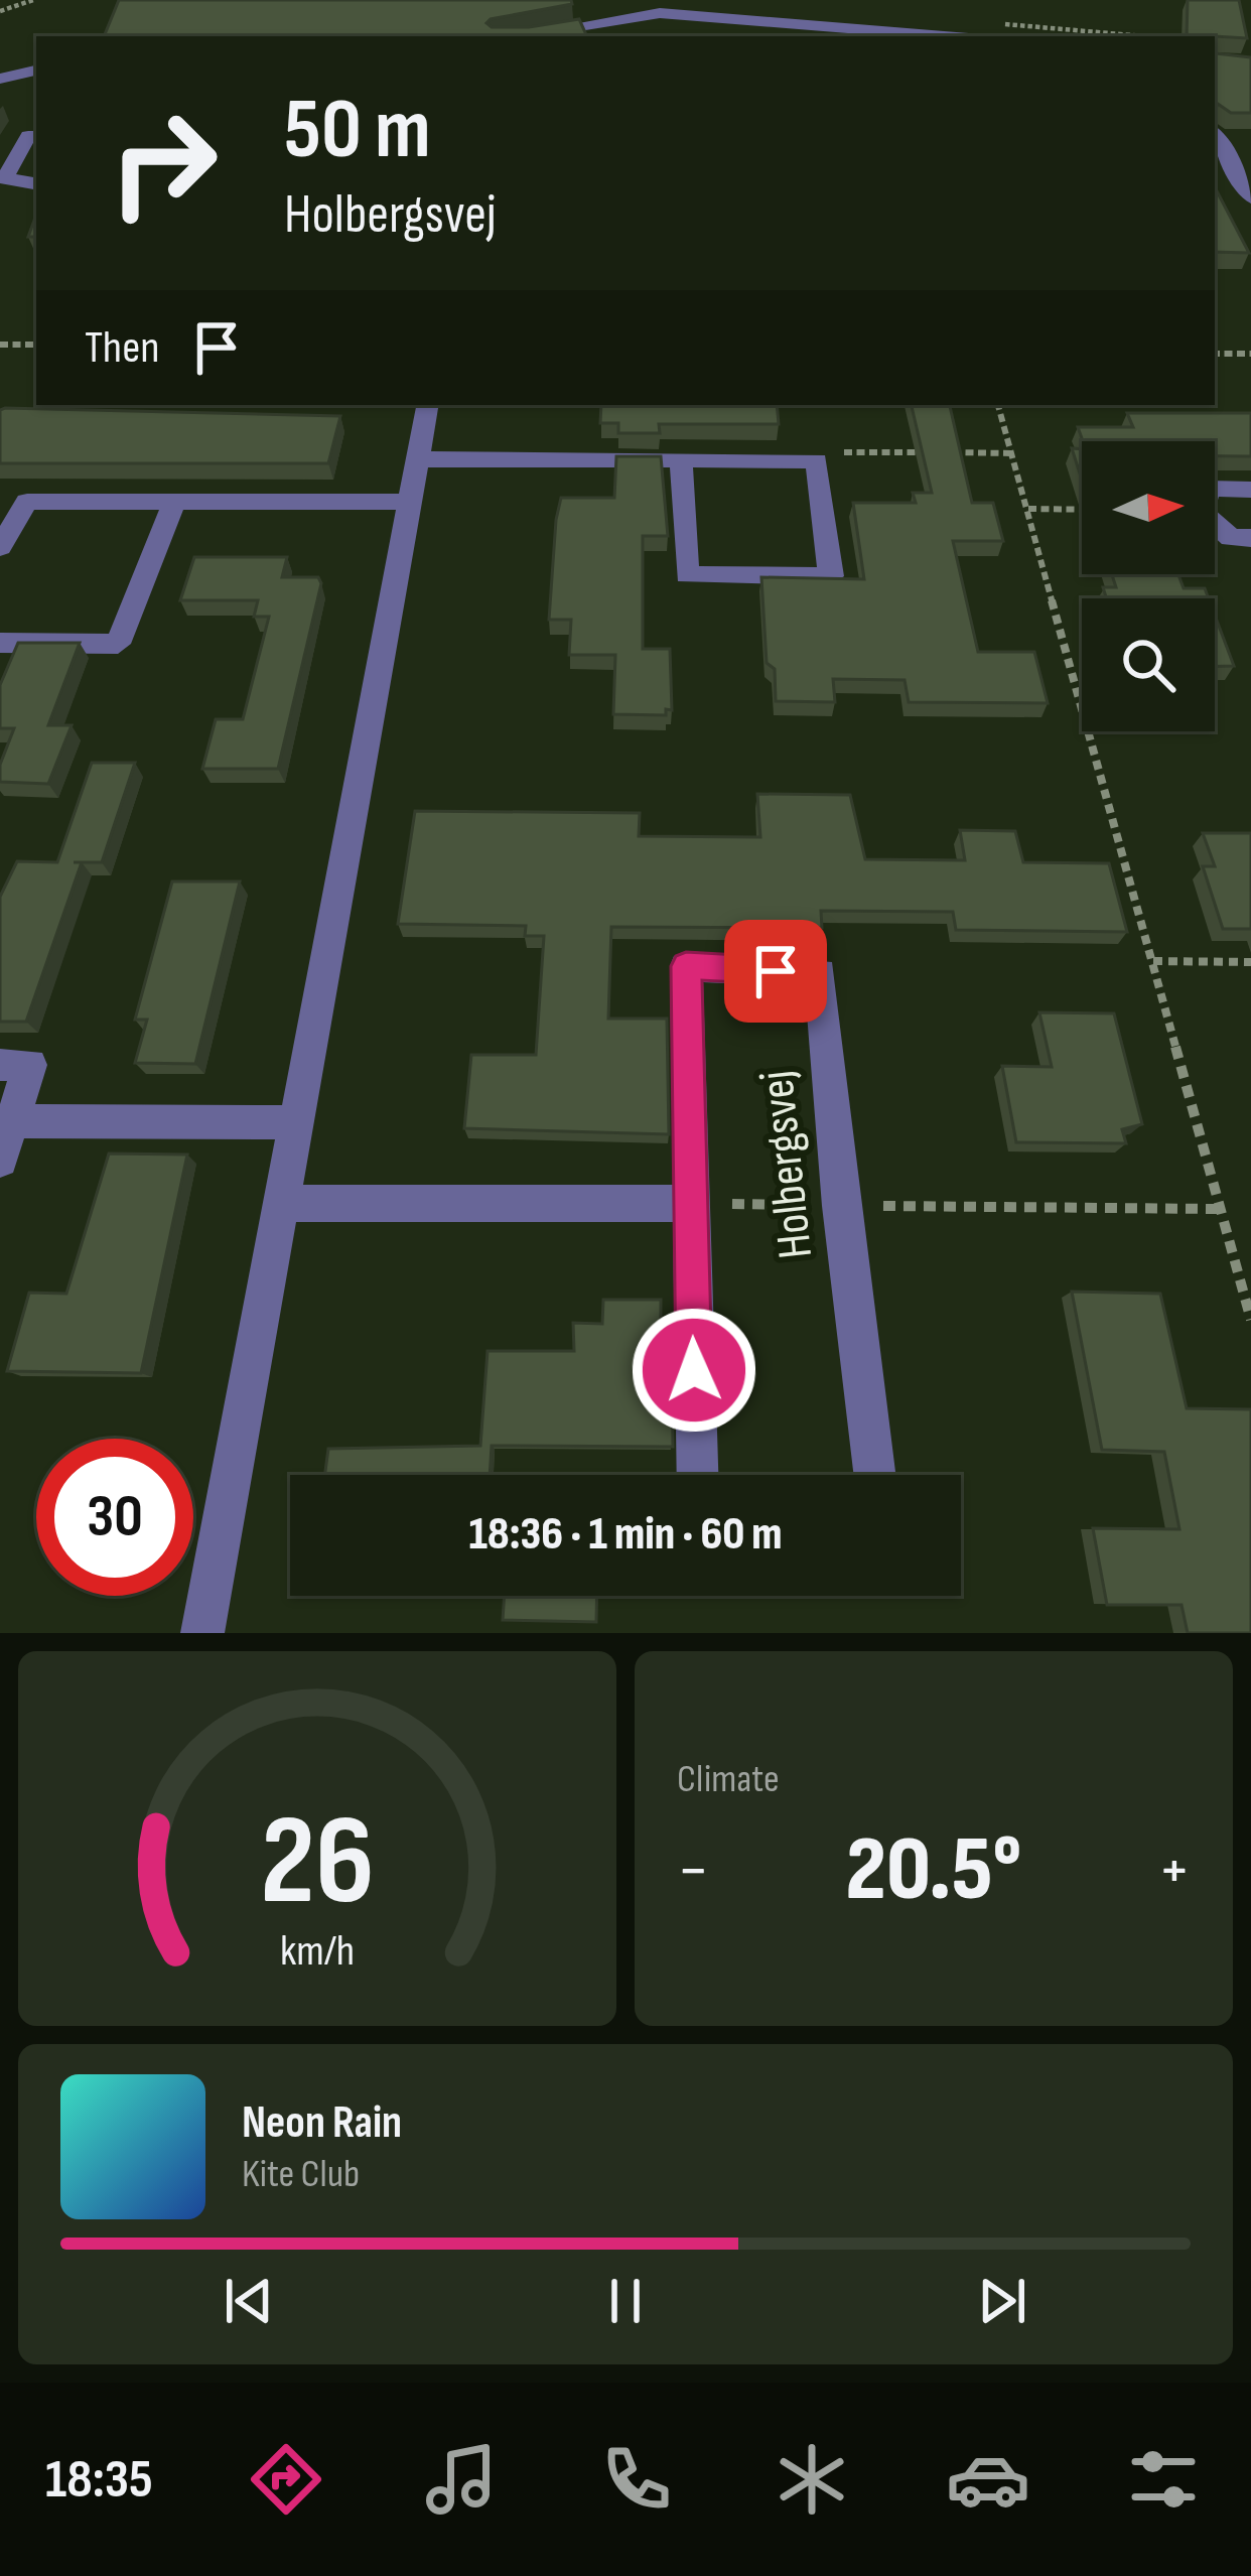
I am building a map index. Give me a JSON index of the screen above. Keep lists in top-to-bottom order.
{
  "streets": {
    "street": ["Holbergsvej"]
  },
  "north": "right",
  "page": {
    "turn": ["50 m", "Holbergsvej"],
    "then": "Then",
    "limit": "30",
    "trip": "18:36 · 1 min · 60 m",
    "tile": "Climate",
    "heat": ["−", "20.5°", "+"],
    "song": ["Neon Rain", "Kite Club"],
    "tabs": "18:35",
    "gauge": ["26", "km/h"]
  }
}
